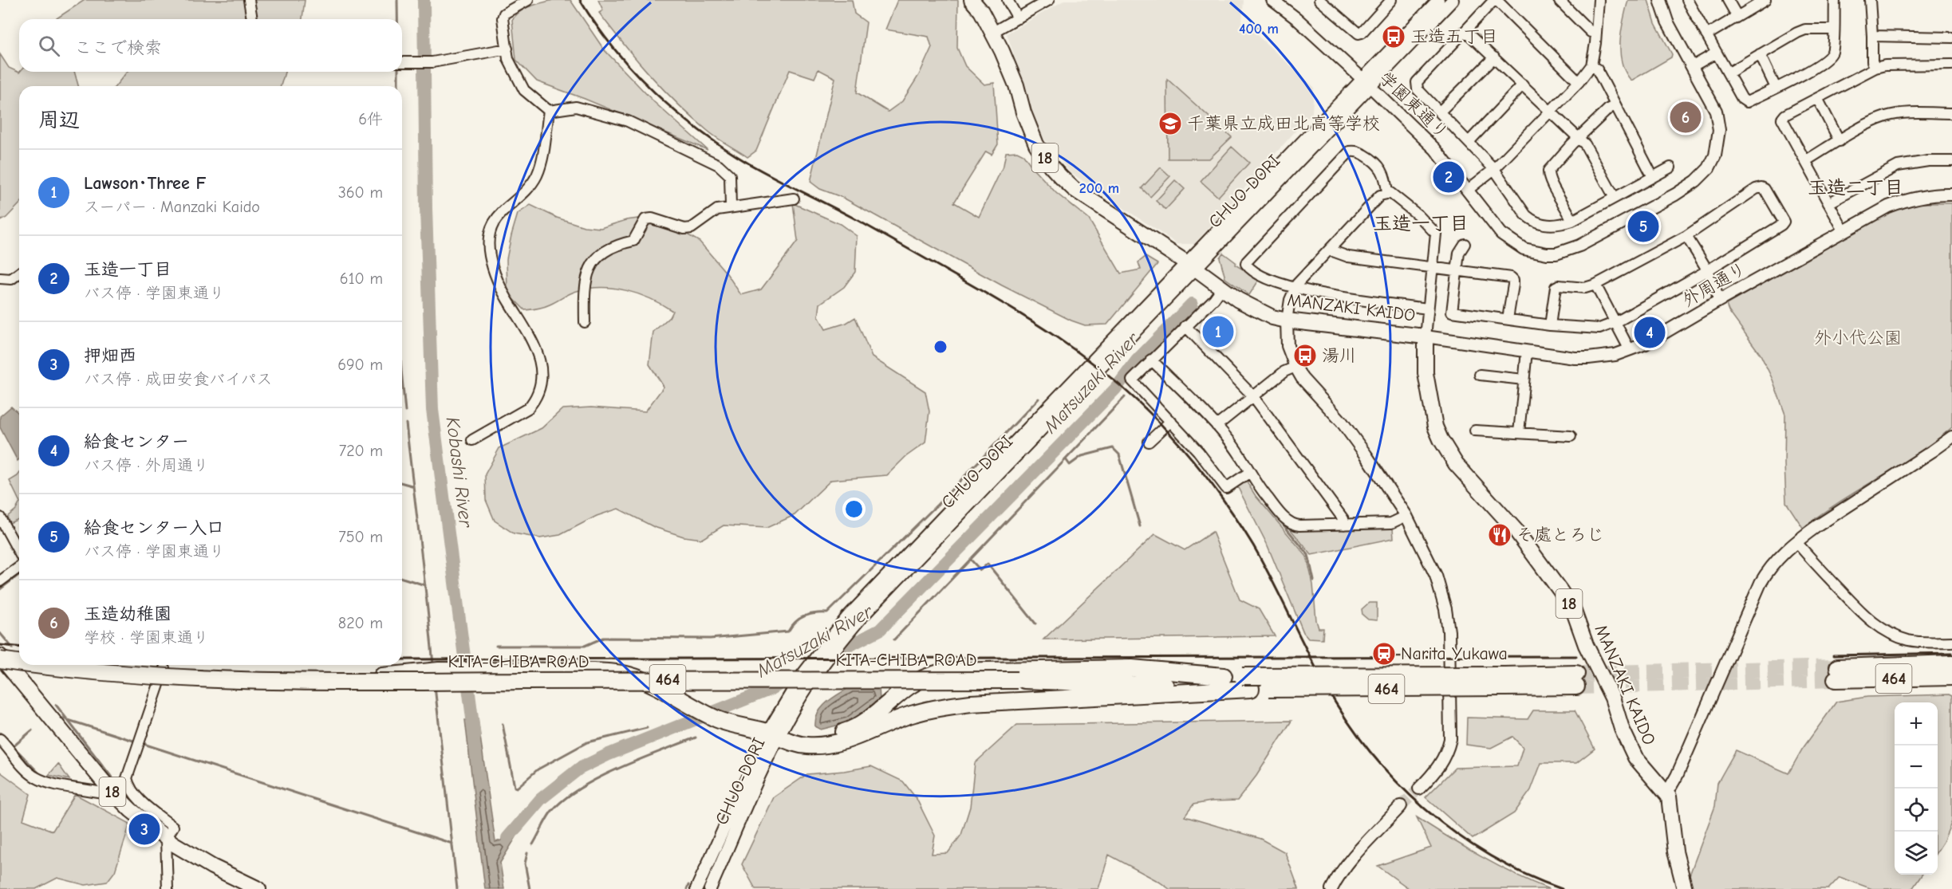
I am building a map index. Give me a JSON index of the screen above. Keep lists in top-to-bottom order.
{
  "streets": {
    "highway": ["KITA-CHIBA ROAD", "464"],
    "main road": ["18", "MANZAKI KAIDO"],
    "street": ["学園東通り", "CHUO-DORI", "外周通り"]
  },
  "crossings": [
    ["学園東通り", "CHUO-DORI"],
    ["CHUO-DORI", "MANZAKI KAIDO"],
    ["外周通り", "MANZAKI KAIDO"]
  ],
  "districts": ["玉造二丁目", "玉造一丁目"],
  "water": ["Matsuzaki River", "Kobashi River"],
  "parks": ["外小代公園"],
  "places": {
    "bus stop": ["玉造五丁目", "湯川"],
    "school or university": ["千葉県立成田北高等学校"],
    "restaurant": ["そ處とろじ"],
    "station": ["Narita Yukawa"]
  },
  "page": {
    "search": "ここで検索",
    "heading": ["周辺", "6件"],
    "pins": [
      "6",
      "2",
      "5",
      "1",
      "4",
      "3"
    ],
    "list": [
      {
        "mark": "1",
        "name": "Lawson･Three F",
        "note": "スーパー · Manzaki Kaido",
        "value": "360 m"
      },
      {
        "mark": "2",
        "name": "玉造一丁目",
        "note": "バス停 · 学園東通り",
        "value": "610 m"
      },
      {
        "mark": "3",
        "name": "押畑西",
        "note": "バス停 · 成田安食バイパス",
        "value": "690 m"
      },
      {
        "mark": "4",
        "name": "給食センター",
        "note": "バス停 · 外周通り",
        "value": "720 m"
      },
      {
        "mark": "5",
        "name": "給食センター入口",
        "note": "バス停 · 学園東通り",
        "value": "750 m"
      },
      {
        "mark": "6",
        "name": "玉造幼稚園",
        "note": "学校 · 学園東通り",
        "value": "820 m"
      }
    ],
    "map_buttons": ["+", "−"]
  },
  "rings": ["400 m", "200 m"]
}
